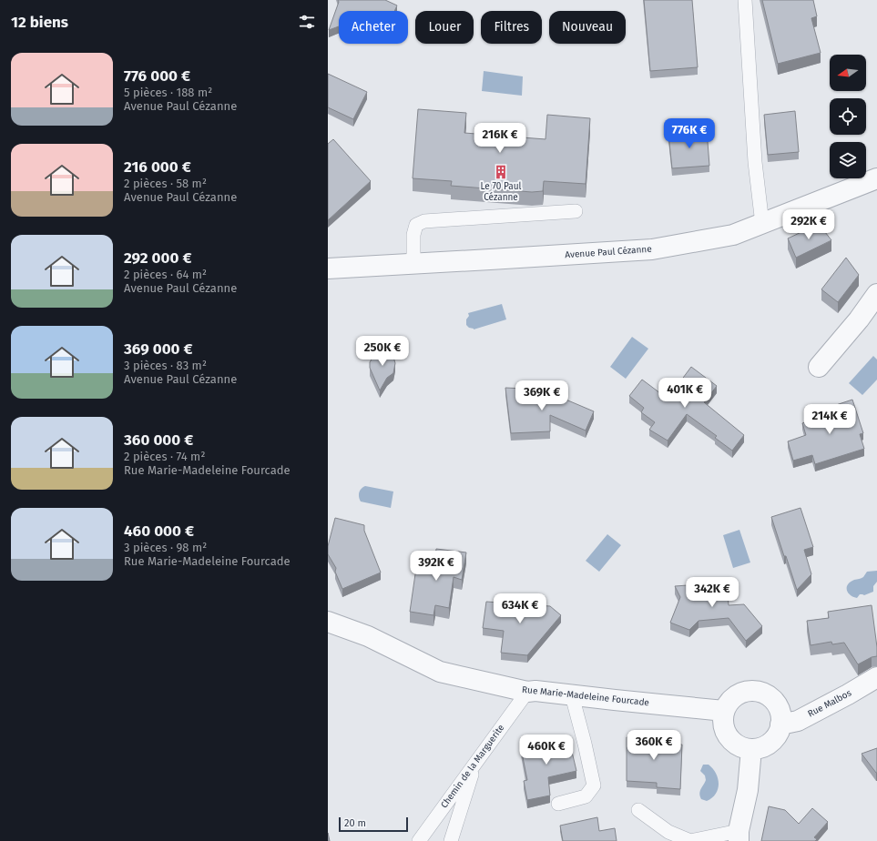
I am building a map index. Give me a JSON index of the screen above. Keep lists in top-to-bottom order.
{
  "streets": {
    "street": ["Avenue Paul Cézanne", "Rue Marie-Madeleine Fourcade", "Rue Malbos"],
    "lane": ["Chemin de la Marguerite"]
  },
  "crossings": [
    ["Rue Marie-Madeleine Fourcade", "Rue Malbos"],
    ["Rue Marie-Madeleine Fourcade", "Chemin de la Marguerite"]
  ],
  "places": {
    "building": ["Le 70 Paul Cézanne"]
  },
  "scale_bar": "20 m",
  "north": "left",
  "page": {
    "heading": "12 biens",
    "chip": [
      "Acheter",
      "Louer",
      "Filtres",
      "Nouveau"
    ],
    "list": [
      {
        "name": "776 000 €",
        "note": "5 pièces · 188 m² · Avenue Paul Cézanne"
      },
      {
        "name": "216 000 €",
        "note": "2 pièces · 58 m² · Avenue Paul Cézanne"
      },
      {
        "name": "292 000 €",
        "note": "2 pièces · 64 m² · Avenue Paul Cézanne"
      },
      {
        "name": "369 000 €",
        "note": "3 pièces · 83 m² · Avenue Paul Cézanne"
      },
      {
        "name": "360 000 €",
        "note": "2 pièces · 74 m² · Rue Marie-Madeleine Fourcade"
      },
      {
        "name": "460 000 €",
        "note": "3 pièces · 98 m² · Rue Marie-Madeleine Fourcade"
      }
    ],
    "price": [
      "776K €",
      "216K €",
      "292K €",
      "250K €",
      "401K €",
      "369K €",
      "214K €",
      "392K €",
      "342K €",
      "634K €",
      "360K €",
      "460K €"
    ],
    "scale": "20 m"
  }
}
